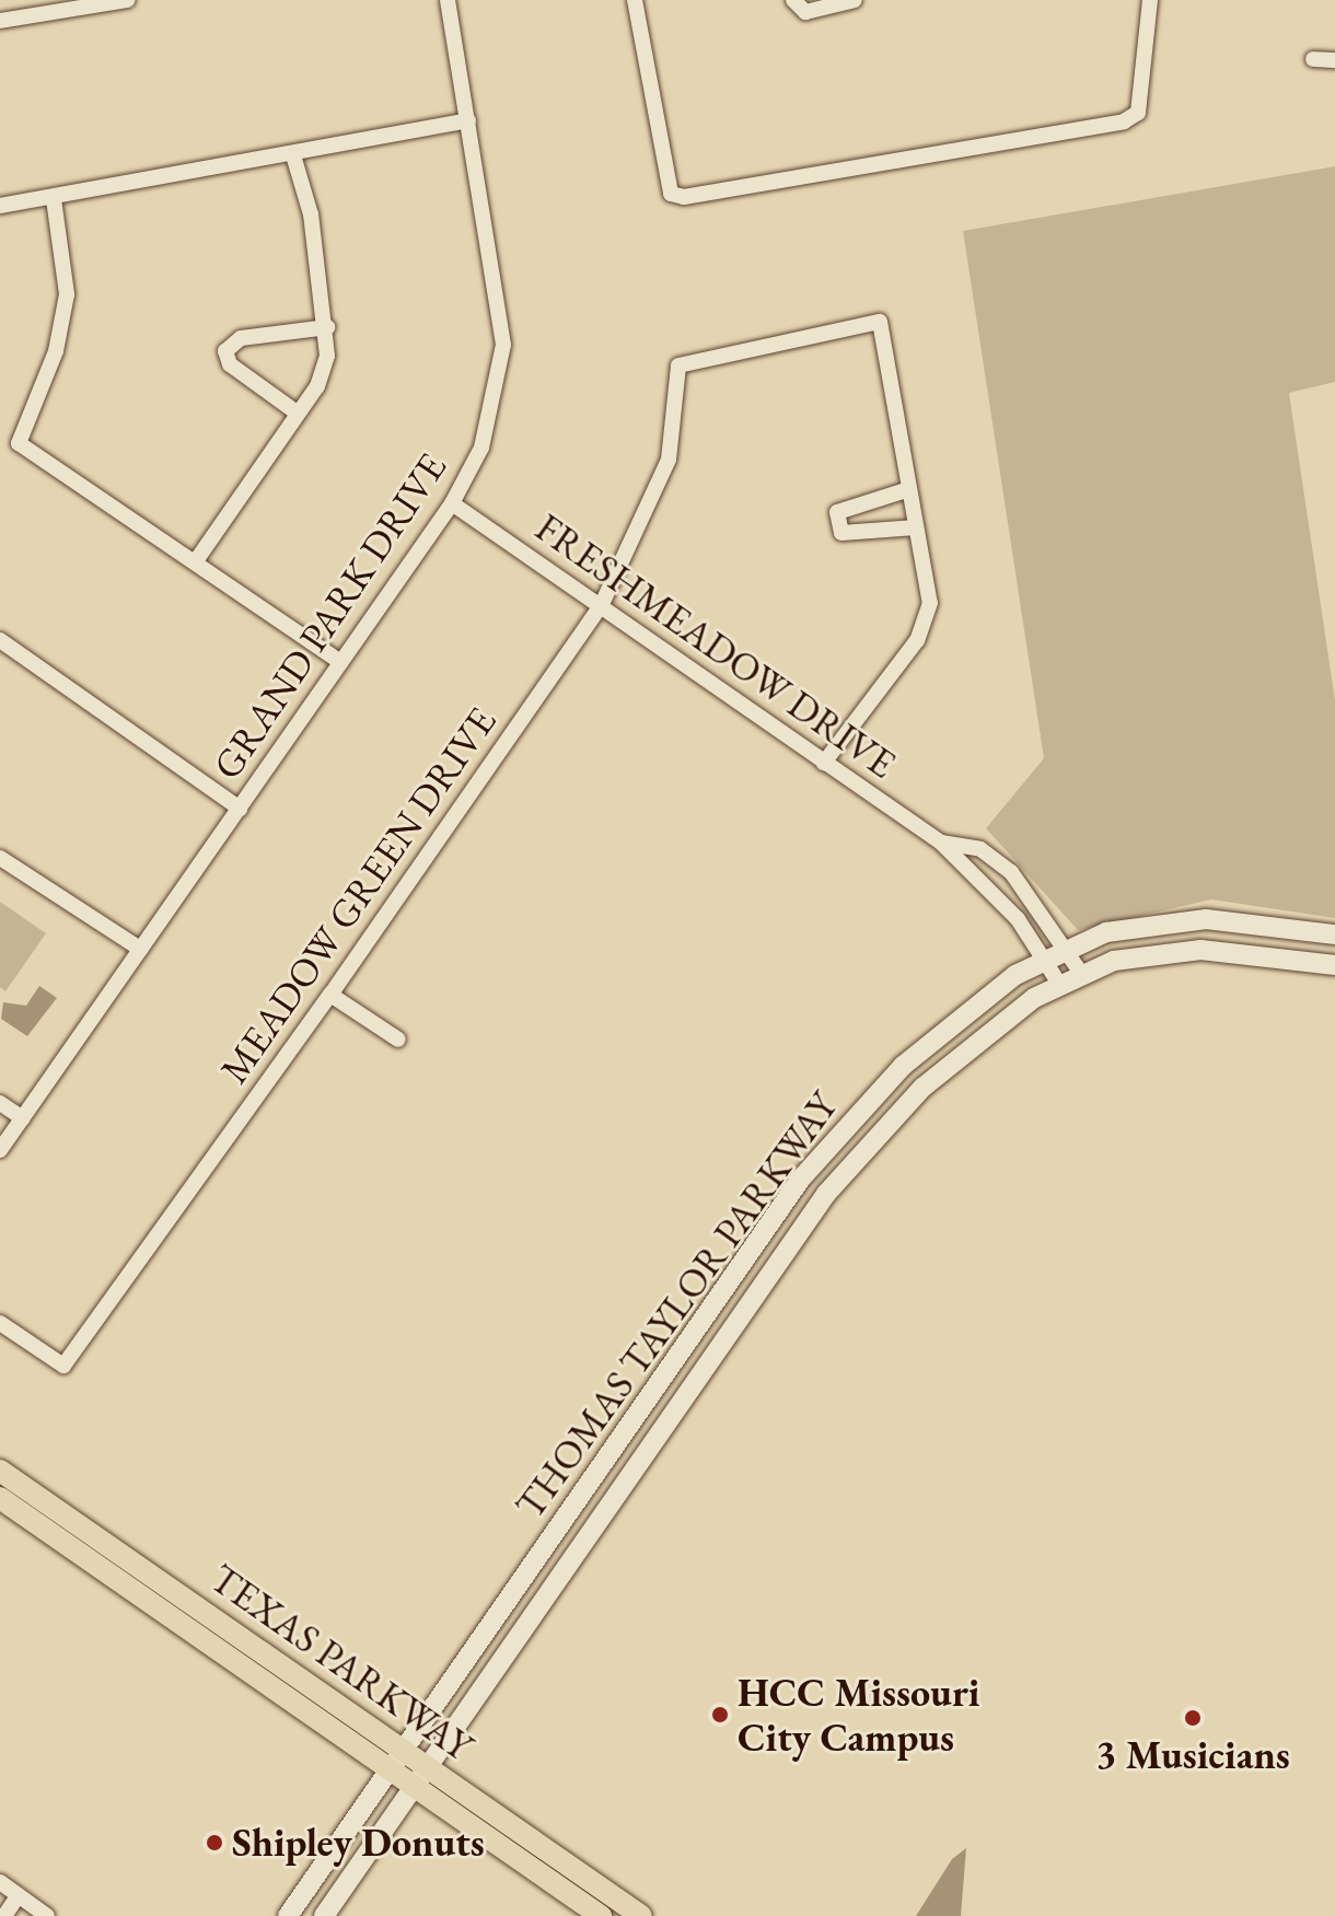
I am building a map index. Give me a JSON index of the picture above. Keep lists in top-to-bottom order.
{
  "streets": {
    "main road": ["TEXAS PARKWAY"],
    "street": [
      "GRAND PARK DRIVE",
      "FRESHMEADOW DRIVE",
      "MEADOW GREEN DRIVE",
      "THOMAS TAYLOR PARKWAY"
    ]
  },
  "crossings": [
    ["GRAND PARK DRIVE", "FRESHMEADOW DRIVE"],
    ["FRESHMEADOW DRIVE", "MEADOW GREEN DRIVE"],
    ["FRESHMEADOW DRIVE", "THOMAS TAYLOR PARKWAY"],
    ["THOMAS TAYLOR PARKWAY", "TEXAS PARKWAY"]
  ],
  "places": ["HCC Missouri City Campus", "3 Musicians", "Shipley Donuts"]
}
